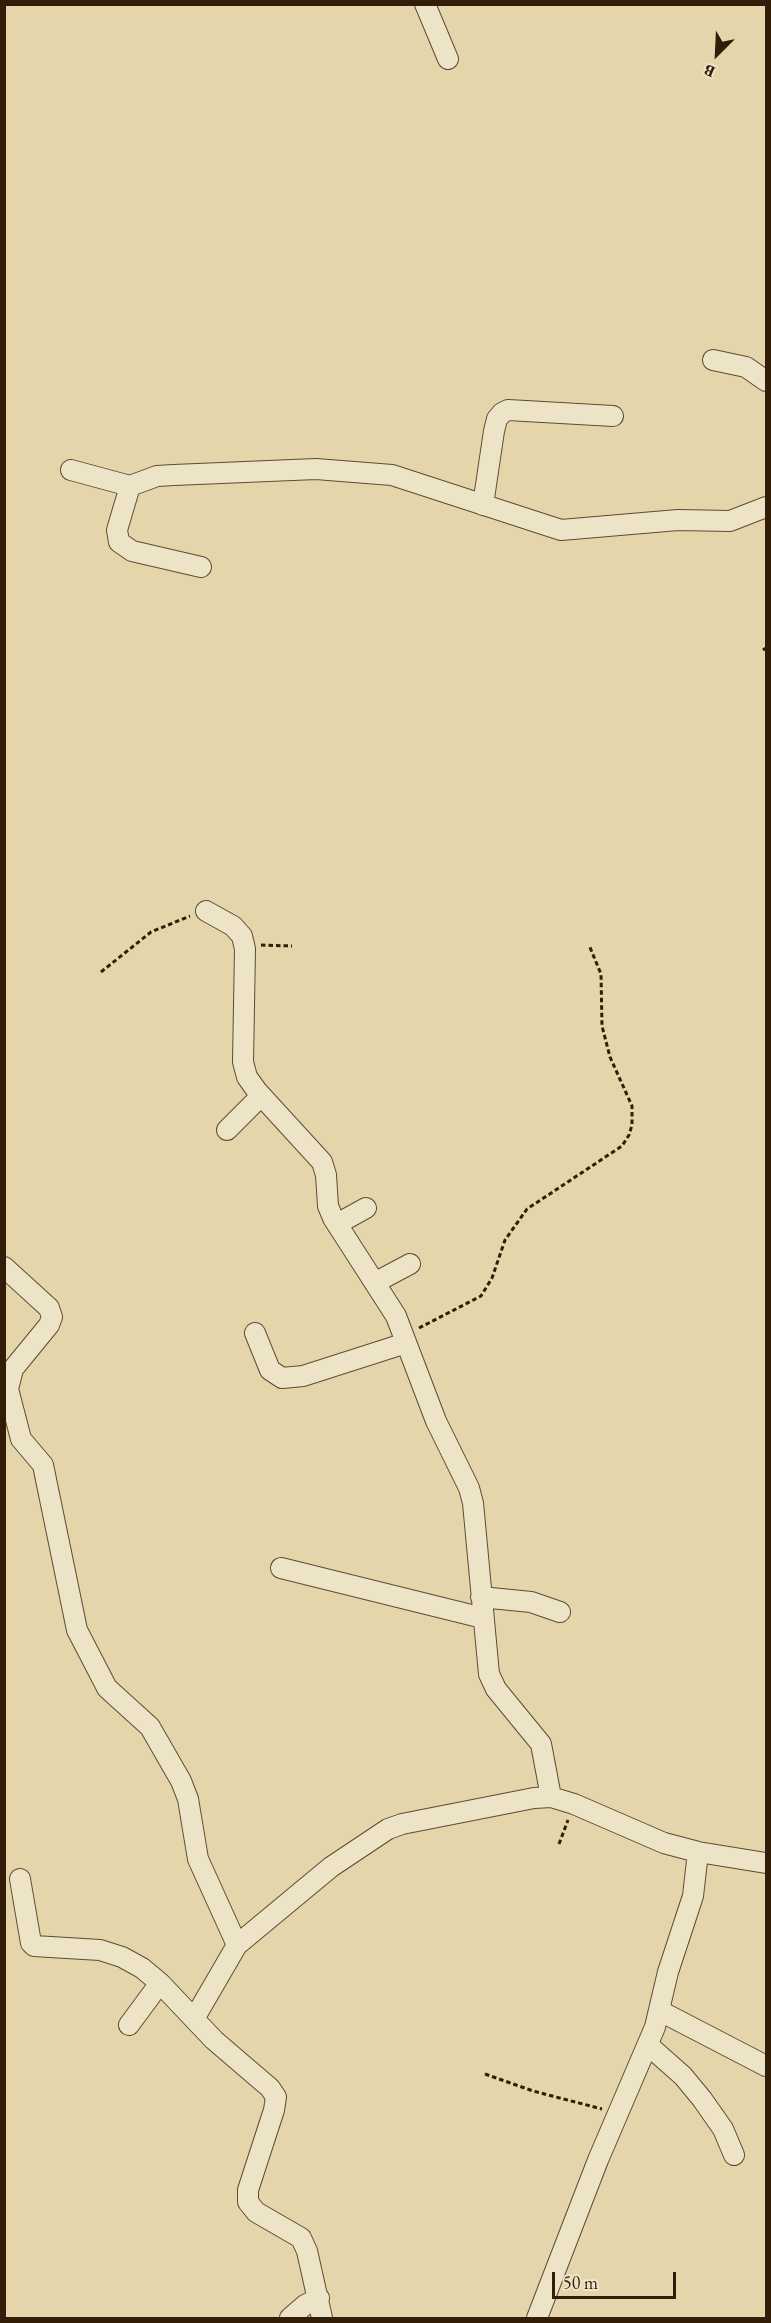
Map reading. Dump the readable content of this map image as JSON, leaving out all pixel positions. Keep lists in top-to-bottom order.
{
  "scale_bar": "50 m",
  "north": "bottom left"
}
